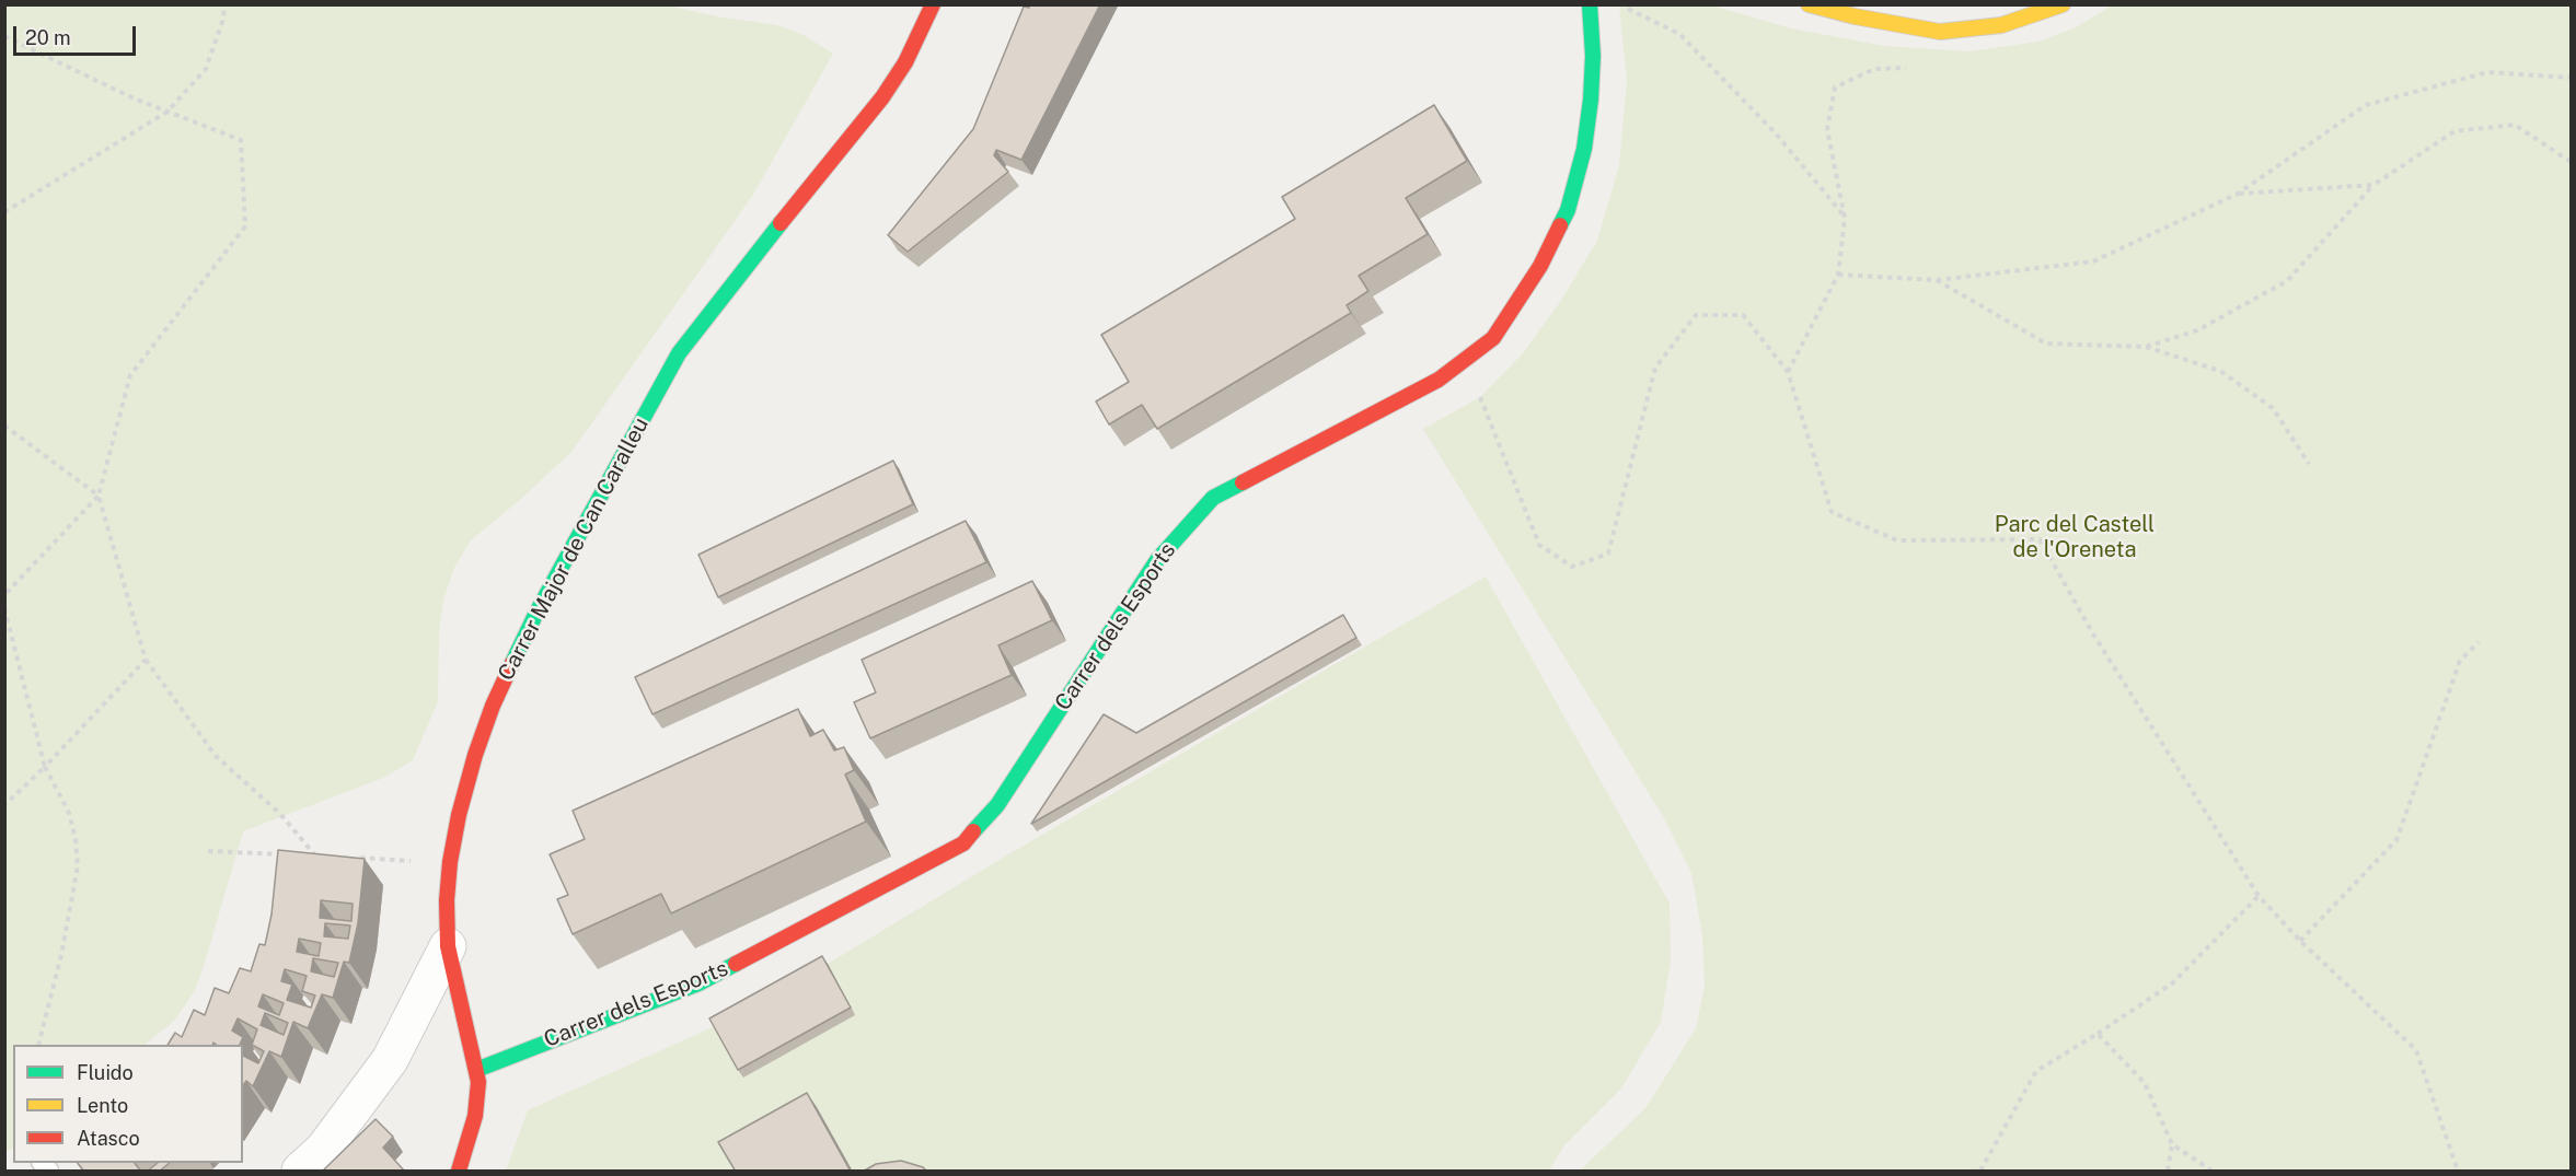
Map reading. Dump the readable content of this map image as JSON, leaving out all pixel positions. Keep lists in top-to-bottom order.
{
  "streets": {
    "street": ["Carrer Major de Can Caralleu", "Carrer dels Esports"]
  },
  "crossings": [
    ["Carrer Major de Can Caralleu", "Carrer dels Esports"]
  ],
  "parks": ["Parc del Castell de l'Oreneta"],
  "legend": ["Fluido", "Lento", "Atasco"],
  "scale_bar": "20 m"
}
